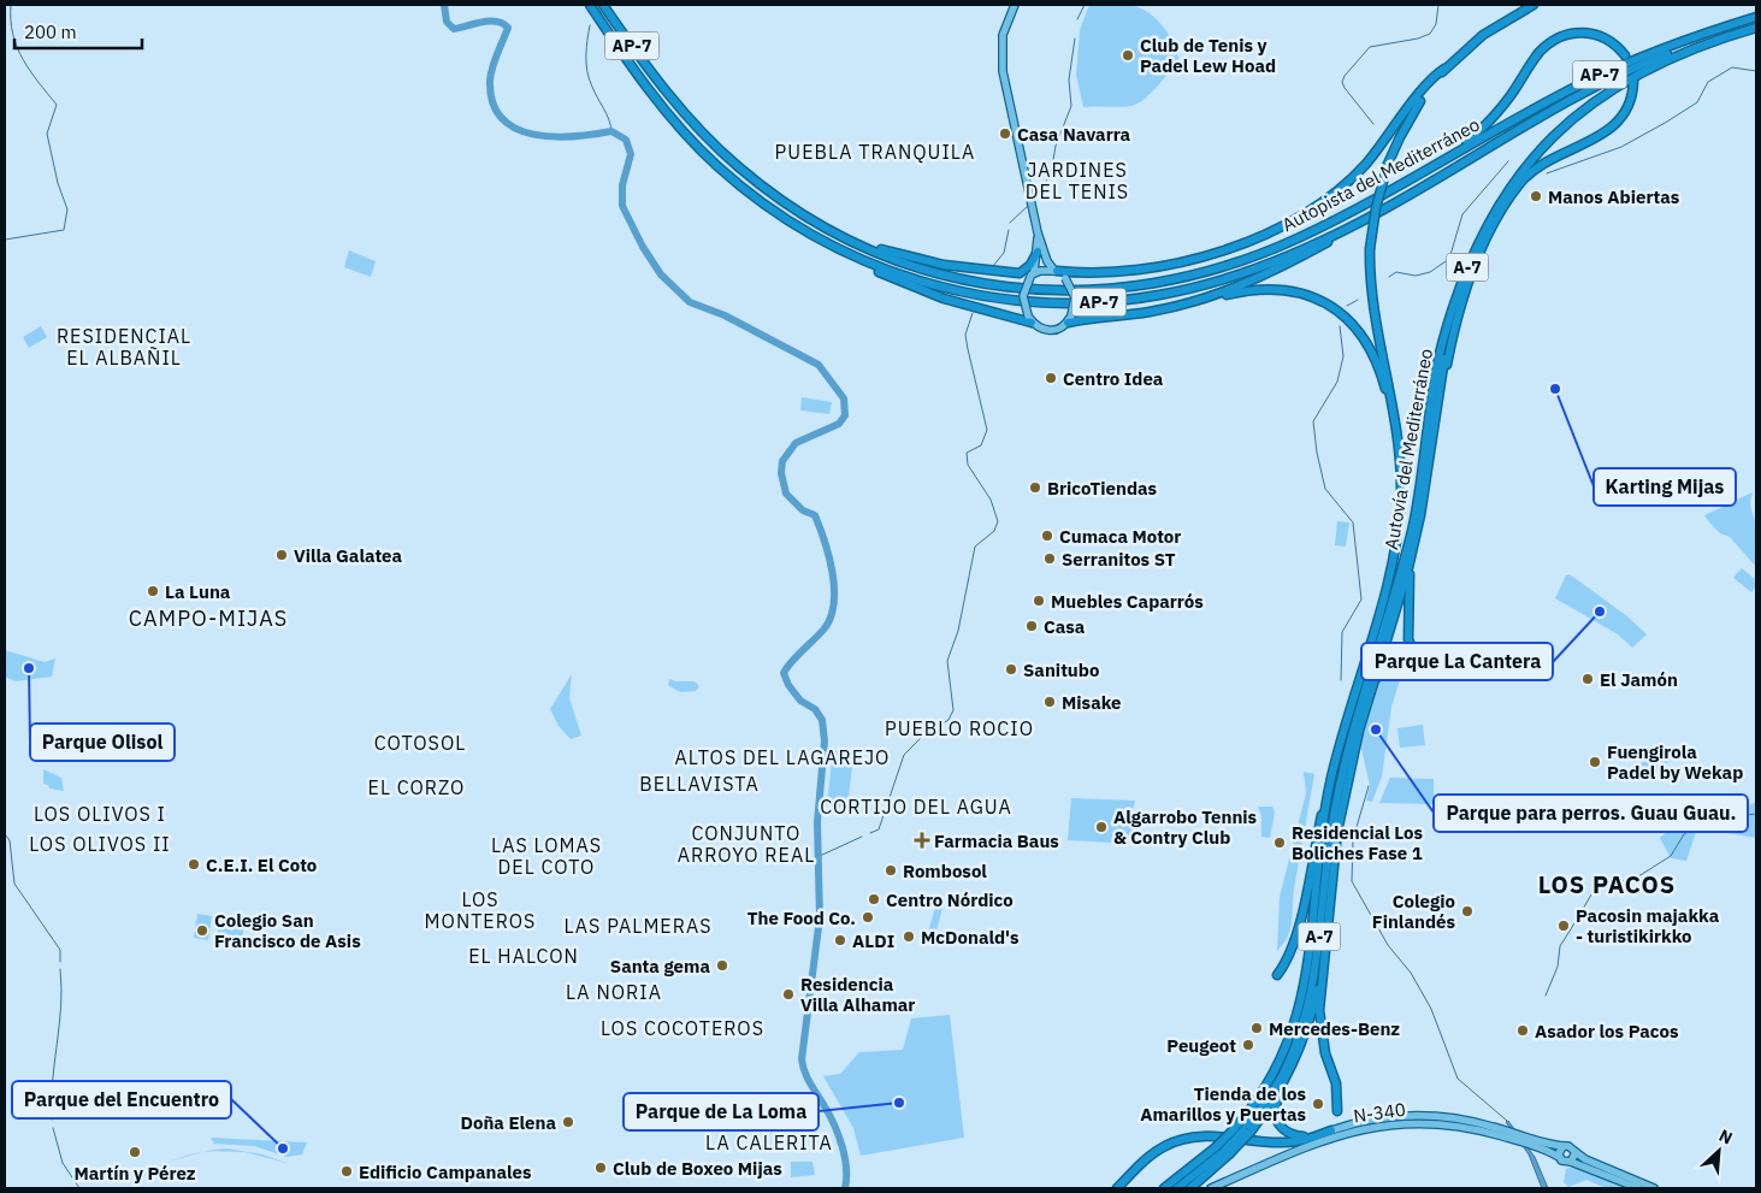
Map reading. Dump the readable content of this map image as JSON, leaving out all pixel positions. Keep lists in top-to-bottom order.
{
  "streets": {
    "highway": [
      "AP-7",
      "Autopista del Mediterráneo",
      "A-7",
      "Autovía del Mediterráneo"
    ],
    "main road": ["N-340"]
  },
  "crossings": [
    ["Autopista del Mediterráneo", "Autovía del Mediterráneo"]
  ],
  "districts": [
    "PUEBLA TRANQUILA",
    "JARDINES DEL TENIS",
    "RESIDENCIAL EL ALBAÑIL",
    "CAMPO-MIJAS",
    "PUEBLO ROCIO",
    "COTOSOL",
    "ALTOS DEL LAGAREJO",
    "BELLAVISTA",
    "EL CORZO",
    "CORTIJO DEL AGUA",
    "LOS OLIVOS I",
    "CONJUNTO ARROYO REAL",
    "LOS OLIVOS II",
    "LAS LOMAS DEL COTO",
    "LOS PACOS",
    "LOS MONTEROS",
    "LAS PALMERAS",
    "EL HALCON",
    "LA NORIA",
    "LOS COCOTEROS",
    "LA CALERITA"
  ],
  "places": {
    "other": [
      "Club de Tenis y Padel Lew Hoad",
      "Casa Navarra",
      "Manos Abiertas",
      "Centro Idea",
      "Karting Mijas",
      "BricoTiendas",
      "Cumaca Motor",
      "Villa Galatea",
      "Serranitos ST",
      "La Luna",
      "Muebles Caparrós",
      "Parque La Cantera",
      "Casa",
      "Parque Olisol",
      "Sanitubo",
      "El Jamón",
      "Misake",
      "Parque para perros. Guau Guau.",
      "Fuengirola Padel by Wekap",
      "Algarrobo Tennis & Contry Club",
      "Residencial Los Boliches Fase 1",
      "C.E.I. El Coto",
      "Rombosol",
      "Centro Nórdico",
      "Colegio Finlandés",
      "The Food Co.",
      "Pacosin majakka - turistikirkko",
      "Colegio San Francisco de Asis",
      "McDonald's",
      "ALDI",
      "Santa gema",
      "Residencia Villa Alhamar",
      "Mercedes-Benz",
      "Asador los Pacos",
      "Peugeot",
      "Parque de La Loma",
      "Tienda de los Amarillos y Puertas",
      "Doña Elena",
      "Parque del Encuentro",
      "Martín y Pérez",
      "Club de Boxeo Mijas",
      "Edificio Campanales"
    ],
    "health": ["Farmacia Baus"]
  },
  "scale_bar": "200 m",
  "north": "top right"
}
